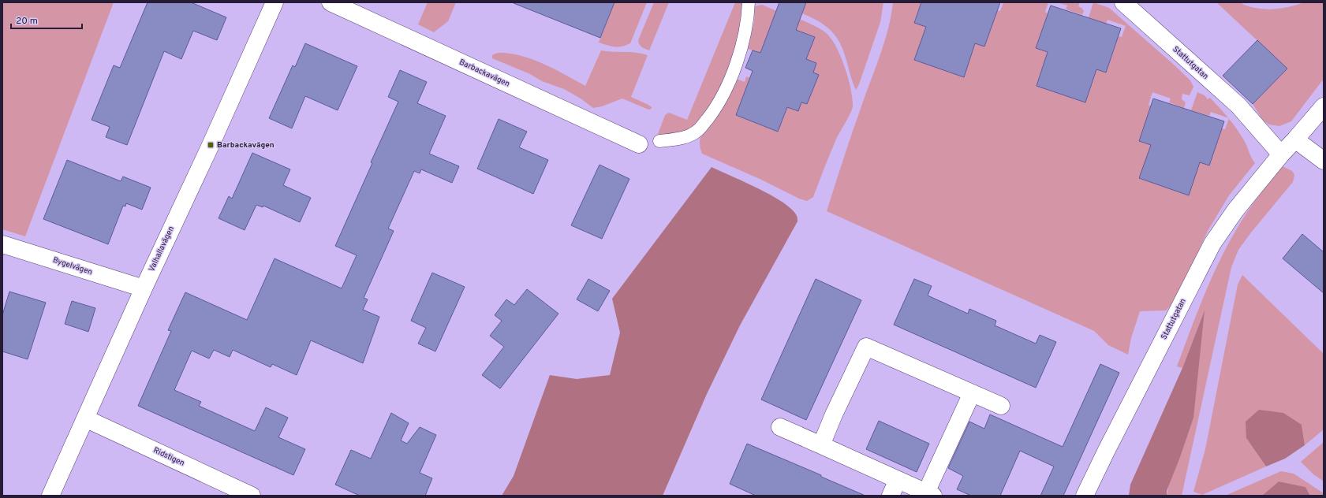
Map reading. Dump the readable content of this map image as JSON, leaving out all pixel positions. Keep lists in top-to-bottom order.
{
  "streets": {
    "street": [
      "Stattutgatan",
      "Barbackavägen",
      "Valhallavägen",
      "Bygelvägen",
      "Ridstigen"
    ]
  },
  "crossings": [
    ["Valhallavägen", "Bygelvägen"],
    ["Valhallavägen", "Ridstigen"]
  ],
  "places": {
    "transit": ["Barbackavägen"]
  },
  "scale_bar": "20 m"
}
